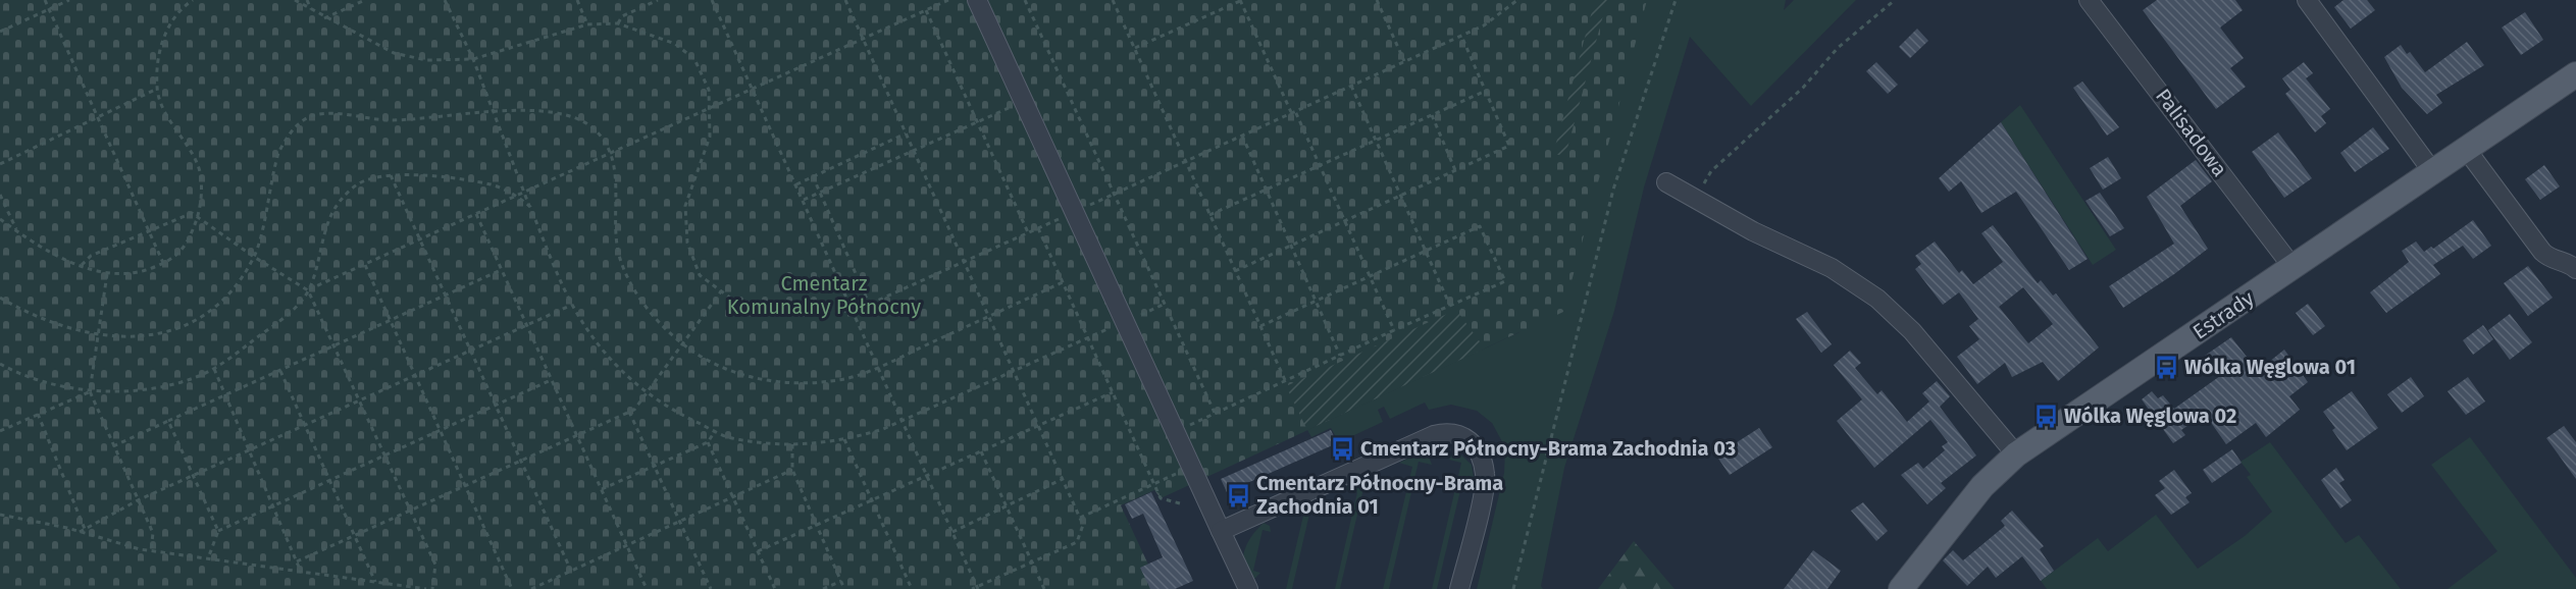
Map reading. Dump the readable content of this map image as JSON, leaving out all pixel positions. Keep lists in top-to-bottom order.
{
  "streets": {
    "main road": ["Estrady"],
    "street": ["Palisadowa"]
  },
  "crossings": [
    ["Palisadowa", "Estrady"]
  ],
  "parks": ["Cmentarz Komunalny Północny"],
  "places": {
    "bus stop": [
      "Wólka Węglowa 01",
      "Wólka Węglowa 02",
      "Cmentarz Północny-Brama Zachodnia 03",
      "Cmentarz Północny-Brama Zachodnia 01"
    ]
  }
}
